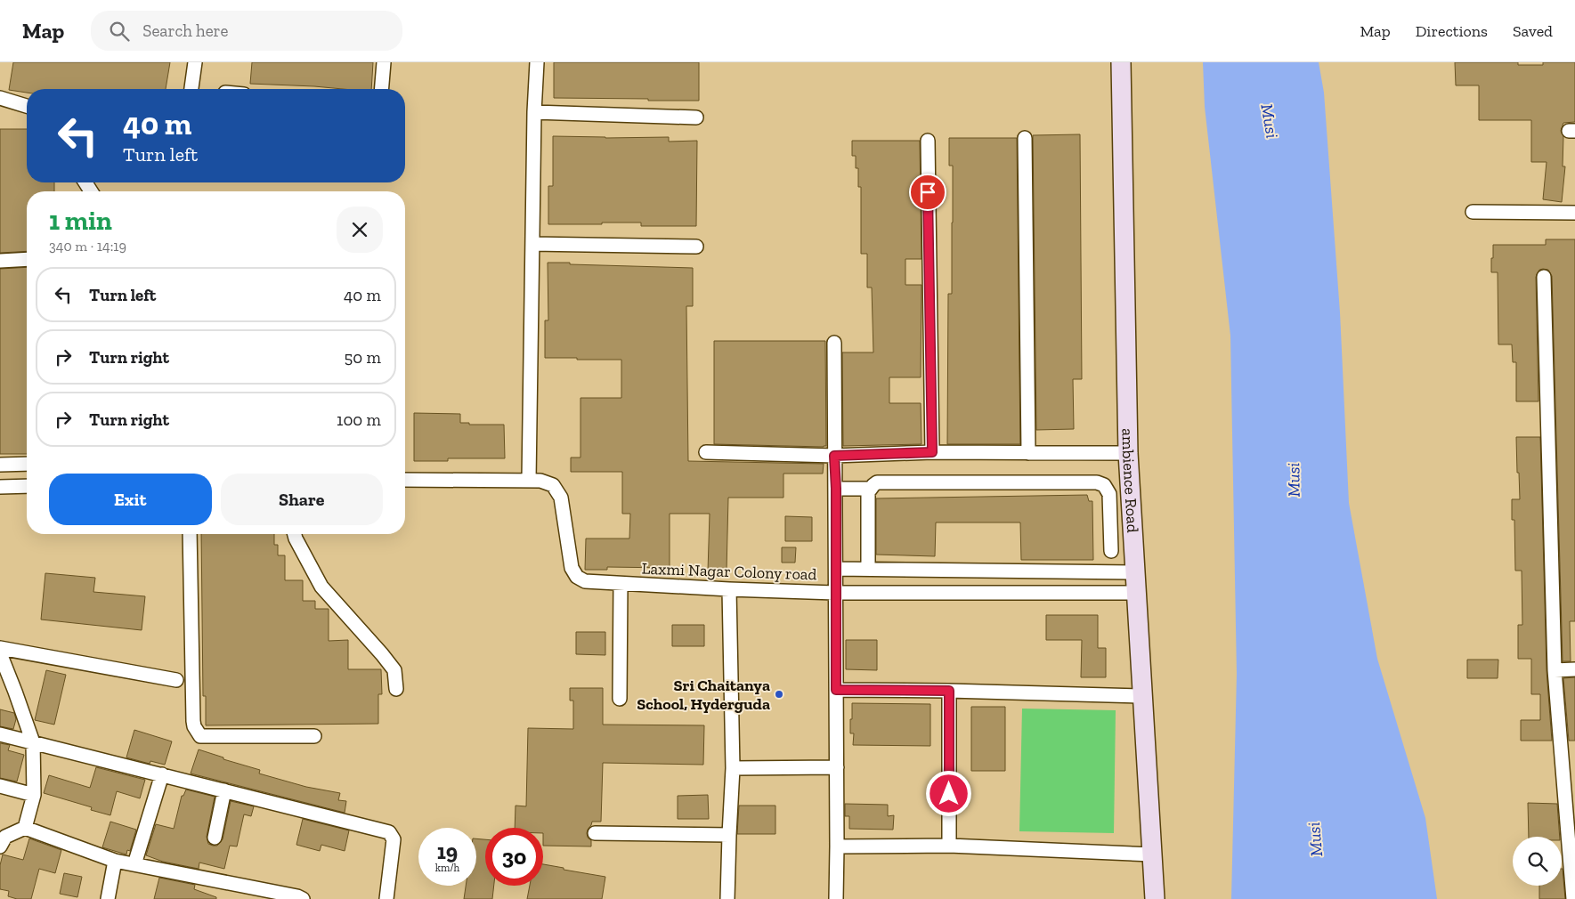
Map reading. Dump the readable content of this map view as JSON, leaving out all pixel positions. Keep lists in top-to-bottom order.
{
  "streets": {
    "street": ["ambience Road", "Laxmi Nagar Colony road"]
  },
  "crossings": [
    ["ambience Road", "Laxmi Nagar Colony road"]
  ],
  "water": ["Musi"],
  "places": ["Sri Chaitanya School, Hyderguda"],
  "page": {
    "header": "Map",
    "search": "Search here",
    "nav": ["Map", "Directions", "Saved"],
    "turn": ["40 m", "Turn left"],
    "heading": ["1 min", "340 m · 14:19"],
    "list": [
      {
        "name": "Turn left",
        "value": "40 m"
      },
      {
        "name": "Turn right",
        "value": "50 m"
      },
      {
        "name": "Turn right",
        "value": "100 m"
      }
    ],
    "buttons": ["Exit", "Share"],
    "speed": "19 km/h",
    "limit": "30"
  }
}
